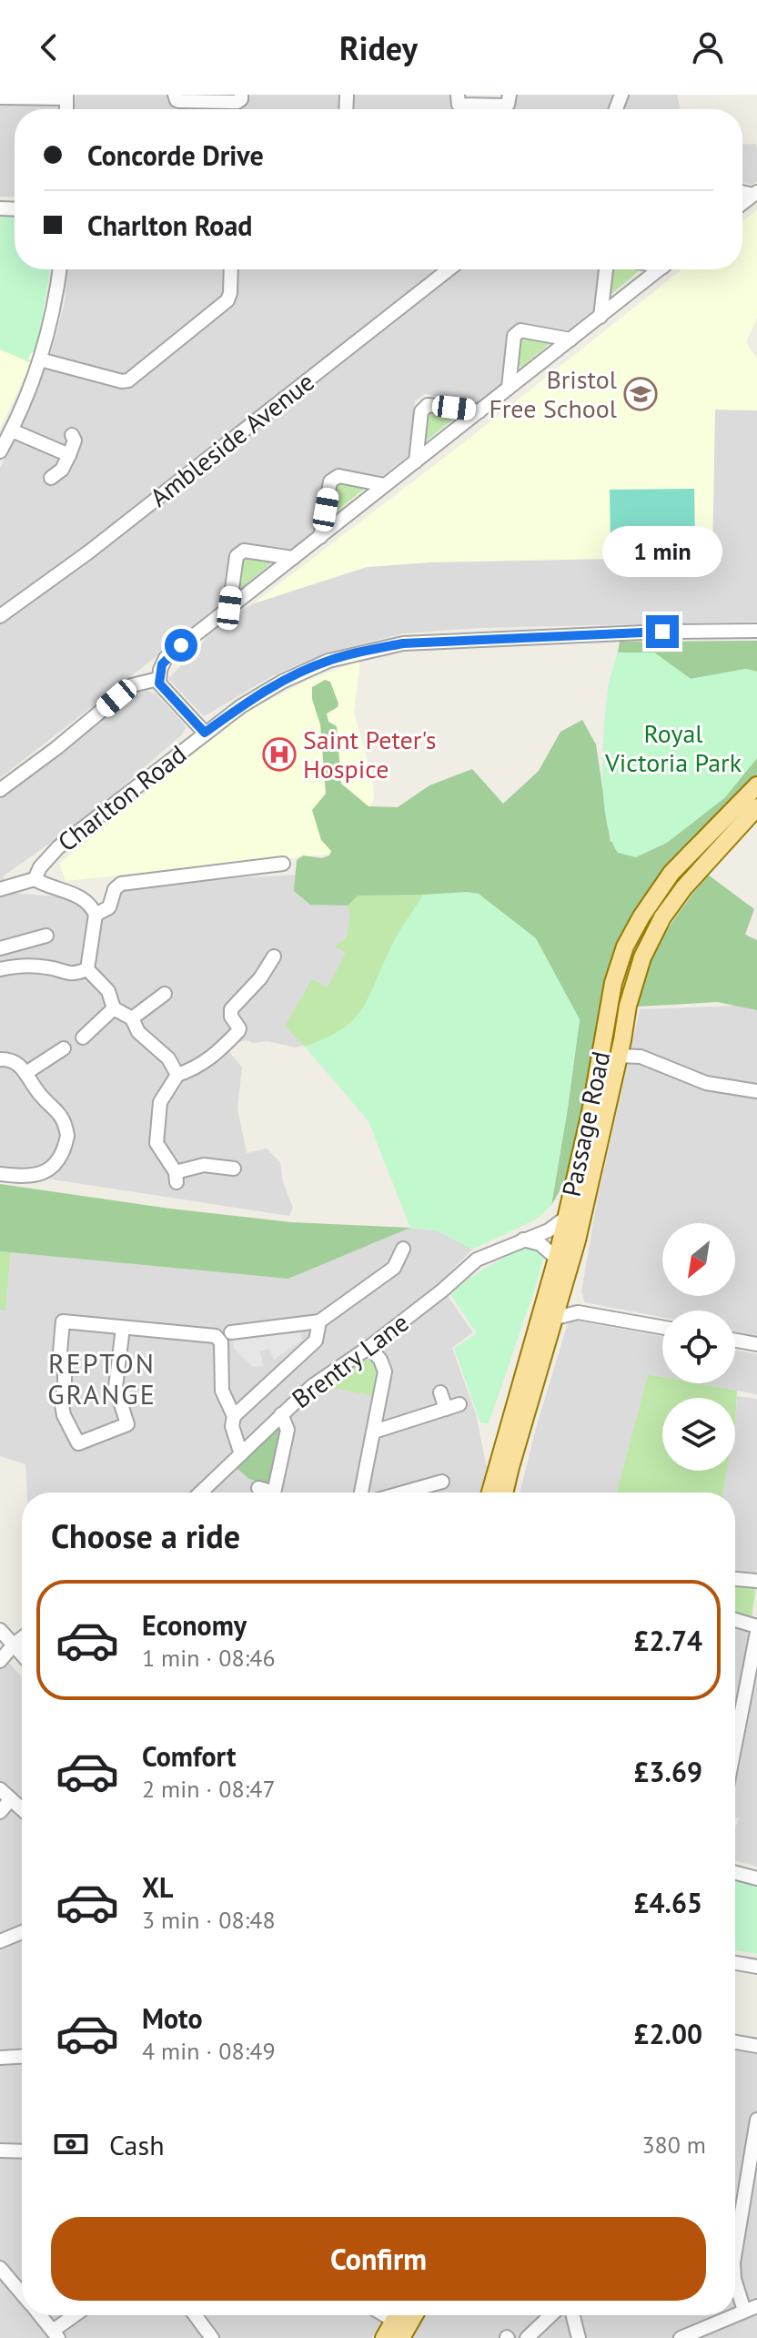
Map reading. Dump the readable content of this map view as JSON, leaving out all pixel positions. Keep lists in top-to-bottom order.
{
  "streets": {
    "main road": ["Passage Road"],
    "street": ["Ambleside Avenue", "Charlton Road", "Brentry Lane"]
  },
  "crossings": [
    ["Passage Road", "Brentry Lane"]
  ],
  "districts": ["REPTON GRANGE"],
  "parks": ["Royal Victoria Park"],
  "places": {
    "school or university": ["Bristol Free School"],
    "hospital": ["Saint Peter's Hospice"]
  },
  "north": "bottom left",
  "page": {
    "header": "Ridey",
    "banner": ["Concorde Drive", "Charlton Road"],
    "bubble": "1 min",
    "heading": "Choose a ride",
    "list": [
      {
        "name": "Economy",
        "note": "1 min · 08:46",
        "value": "£2.74"
      },
      {
        "name": "Comfort",
        "note": "2 min · 08:47",
        "value": "£3.69"
      },
      {
        "name": "XL",
        "note": "3 min · 08:48",
        "value": "£4.65"
      },
      {
        "name": "Moto",
        "note": "4 min · 08:49",
        "value": "£2.00"
      }
    ],
    "pay": ["Cash", "380 m"],
    "buttons": "Confirm"
  }
}
